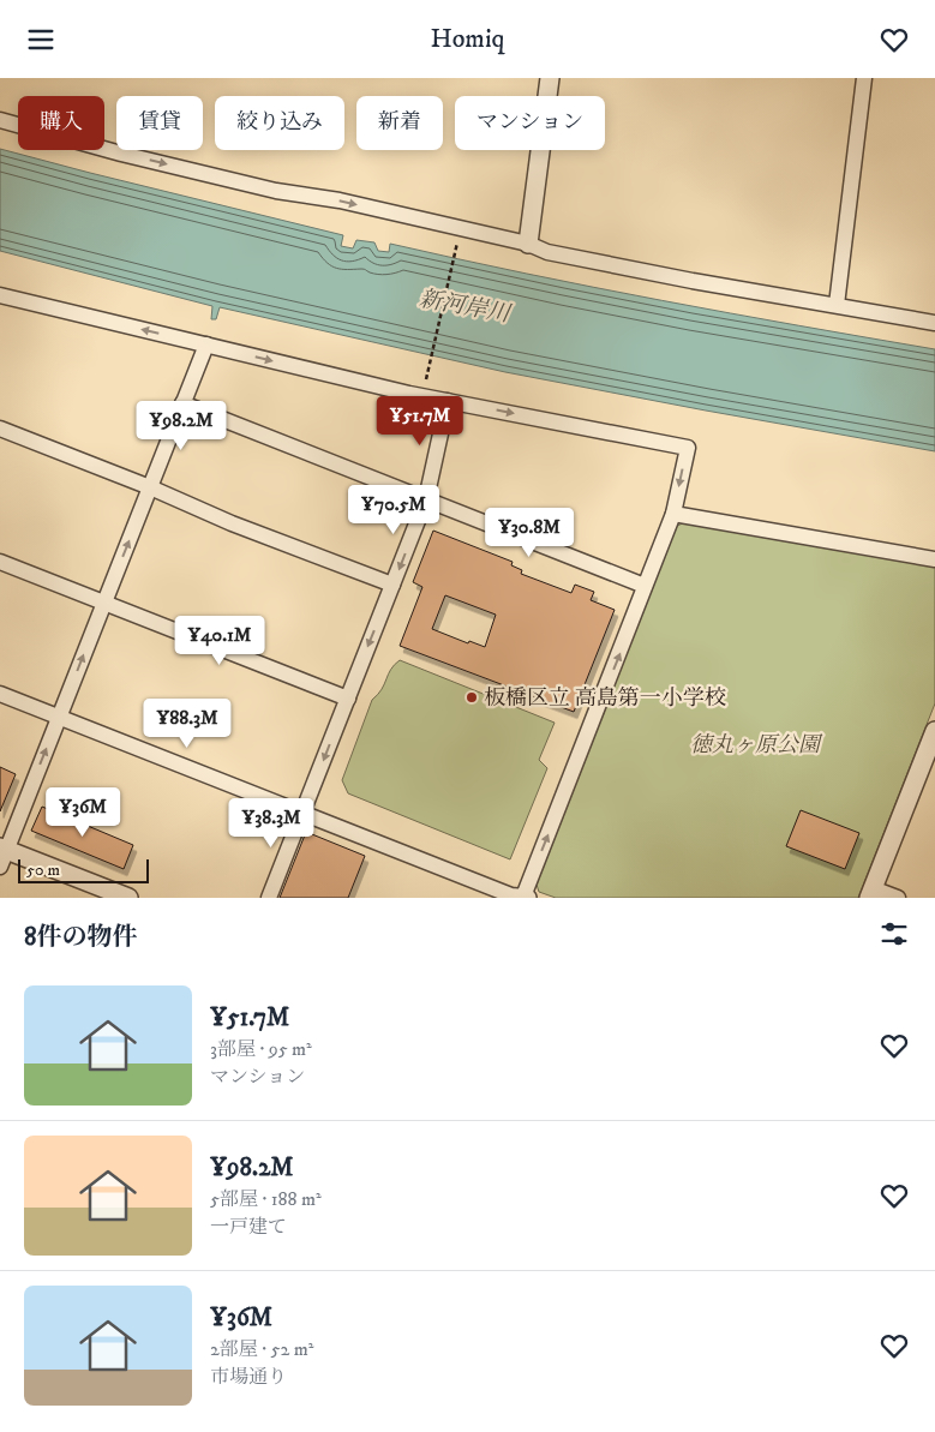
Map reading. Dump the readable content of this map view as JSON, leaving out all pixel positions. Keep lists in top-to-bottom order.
{
  "water": ["新河岸川"],
  "parks": ["徳丸ヶ原公園"],
  "places": ["板橋区立 高島第一小学校"],
  "scale_bar": "50 m",
  "page": {
    "header": "Homiq",
    "chip": [
      "購入",
      "賃貸",
      "絞り込み",
      "新着",
      "マンション"
    ],
    "price": [
      "¥51.7M",
      "¥98.2M",
      "¥70.5M",
      "¥30.8M",
      "¥40.1M",
      "¥88.3M",
      "¥36M",
      "¥38.3M"
    ],
    "scale": "50 m",
    "heading": "8件の物件",
    "list": [
      {
        "name": "¥51.7M",
        "note": "3部屋 · 95 m² · マンション"
      },
      {
        "name": "¥98.2M",
        "note": "5部屋 · 188 m² · 一戸建て"
      },
      {
        "name": "¥36M",
        "note": "2部屋 · 52 m² · 市場通り"
      }
    ]
  }
}
